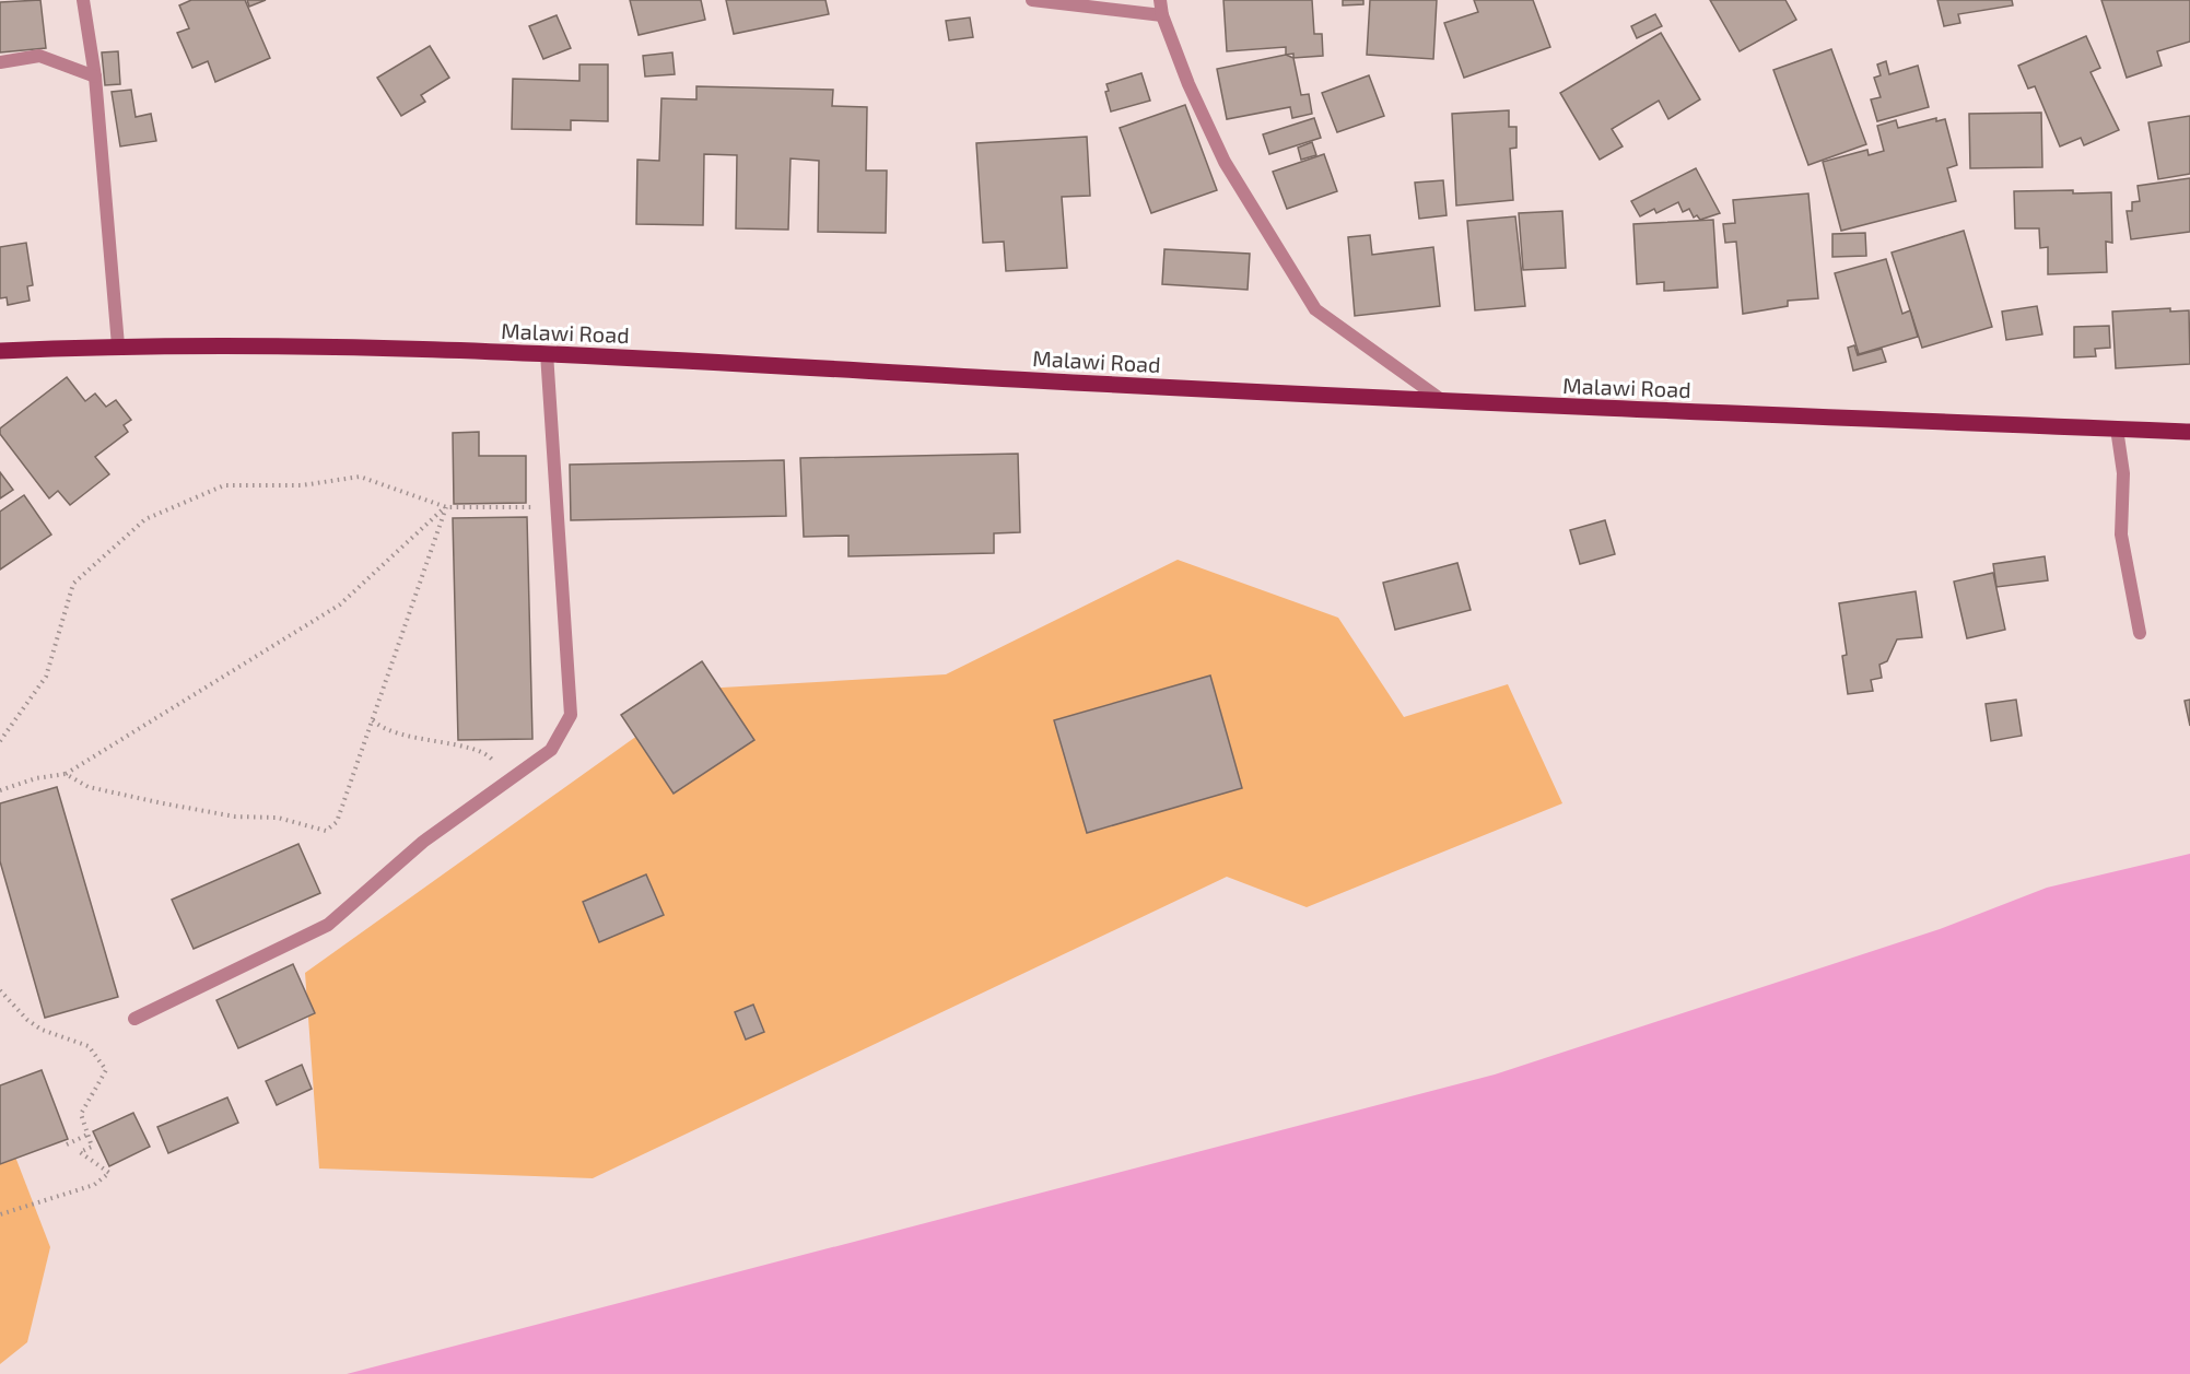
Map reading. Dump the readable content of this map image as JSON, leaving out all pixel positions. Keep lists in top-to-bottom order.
{
  "streets": {
    "main road": ["Malawi Road"]
  }
}
